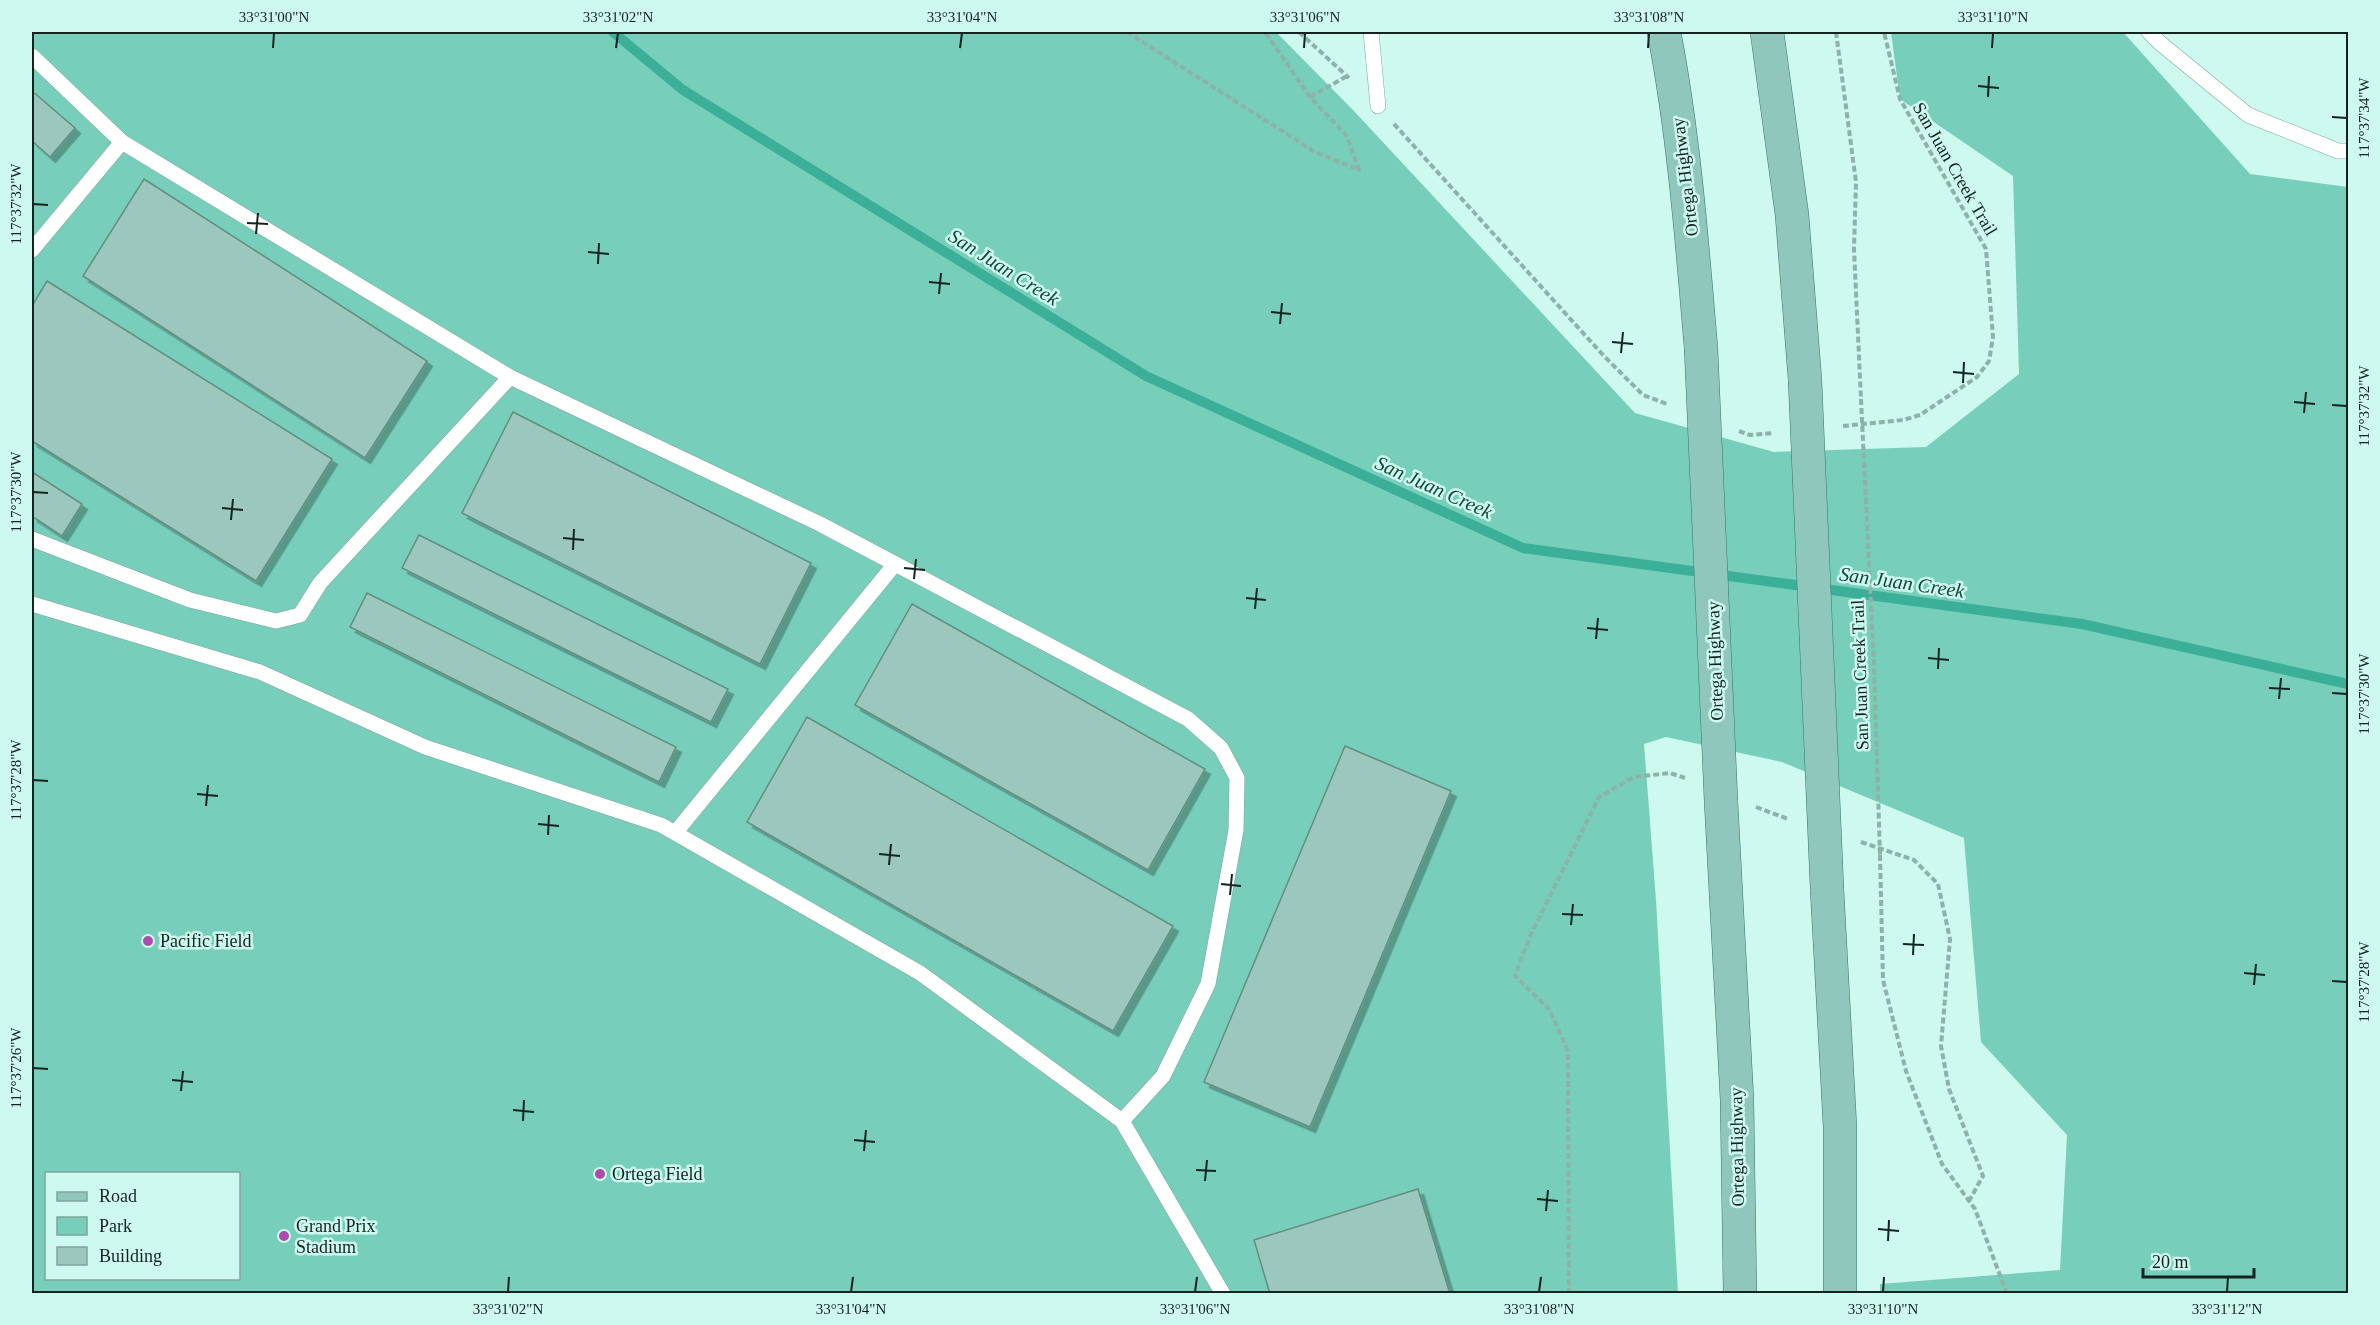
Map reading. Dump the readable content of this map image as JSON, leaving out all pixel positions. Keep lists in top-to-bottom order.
{
  "streets": {
    "main road": ["Ortega Highway"],
    "path": ["San Juan Creek Trail"]
  },
  "water": ["San Juan Creek"],
  "places": ["Pacific Field", "Ortega Field", "Grand Prix Stadium"],
  "legend": ["Road", "Park", "Building"],
  "scale_bar": "20 m",
  "coordinates": [
    "33°31'00\"N",
    "33°31'02\"N",
    "33°31'04\"N",
    "33°31'06\"N",
    "33°31'08\"N",
    "33°31'10\"N",
    "117°37'34\"W",
    "117°37'32\"W",
    "117°37'30\"W",
    "117°37'28\"W",
    "117°37'26\"W",
    "33°31'12\"N"
  ]
}
